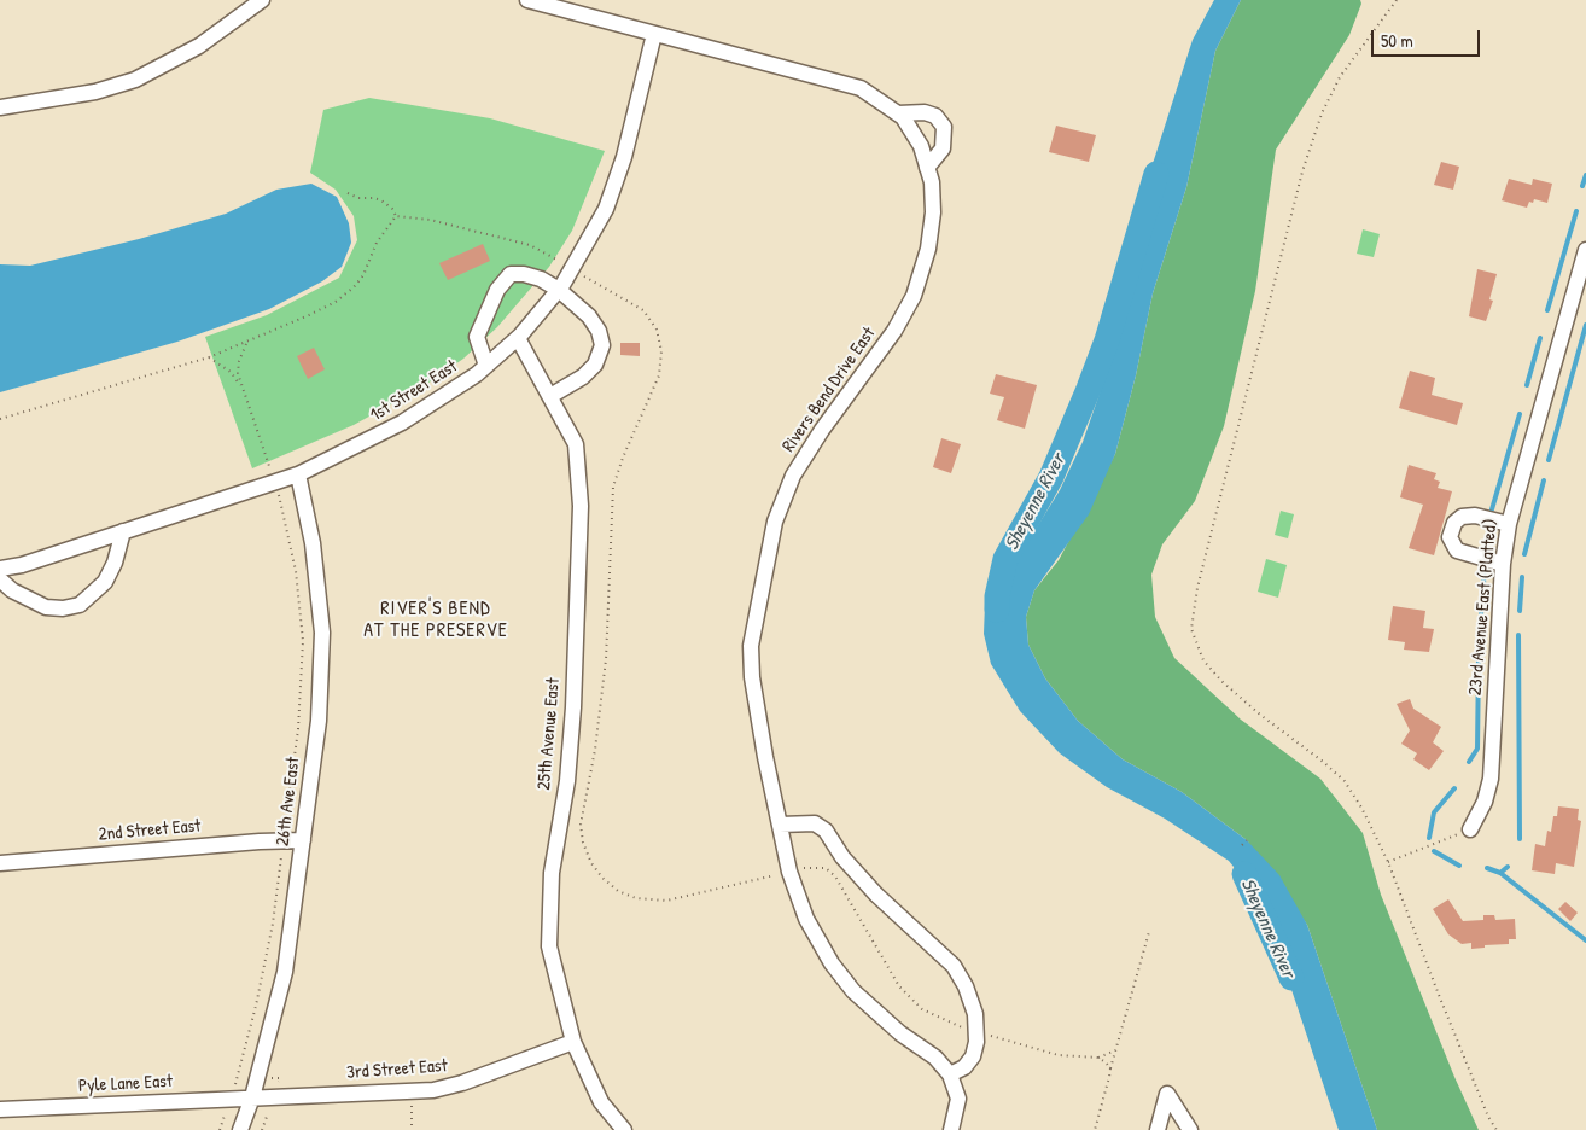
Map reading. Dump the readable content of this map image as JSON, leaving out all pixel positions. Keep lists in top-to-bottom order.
{
  "streets": {
    "street": [
      "Rivers Bend Drive East",
      "1st Street East",
      "23rd Avenue East (Platted)",
      "25th Avenue East",
      "26th Ave East",
      "2nd Street East",
      "3rd Street East",
      "Pyle Lane East"
    ]
  },
  "crossings": [
    ["Rivers Bend Drive East", "1st Street East"],
    ["1st Street East", "25th Avenue East"],
    ["1st Street East", "26th Ave East"],
    ["25th Avenue East", "3rd Street East"],
    ["26th Ave East", "2nd Street East"],
    ["26th Ave East", "3rd Street East"],
    ["26th Ave East", "Pyle Lane East"],
    ["3rd Street East", "Pyle Lane East"]
  ],
  "districts": ["RIVER'S BEND AT THE PRESERVE"],
  "water": ["Sheyenne River"],
  "scale_bar": "50 m"
}
